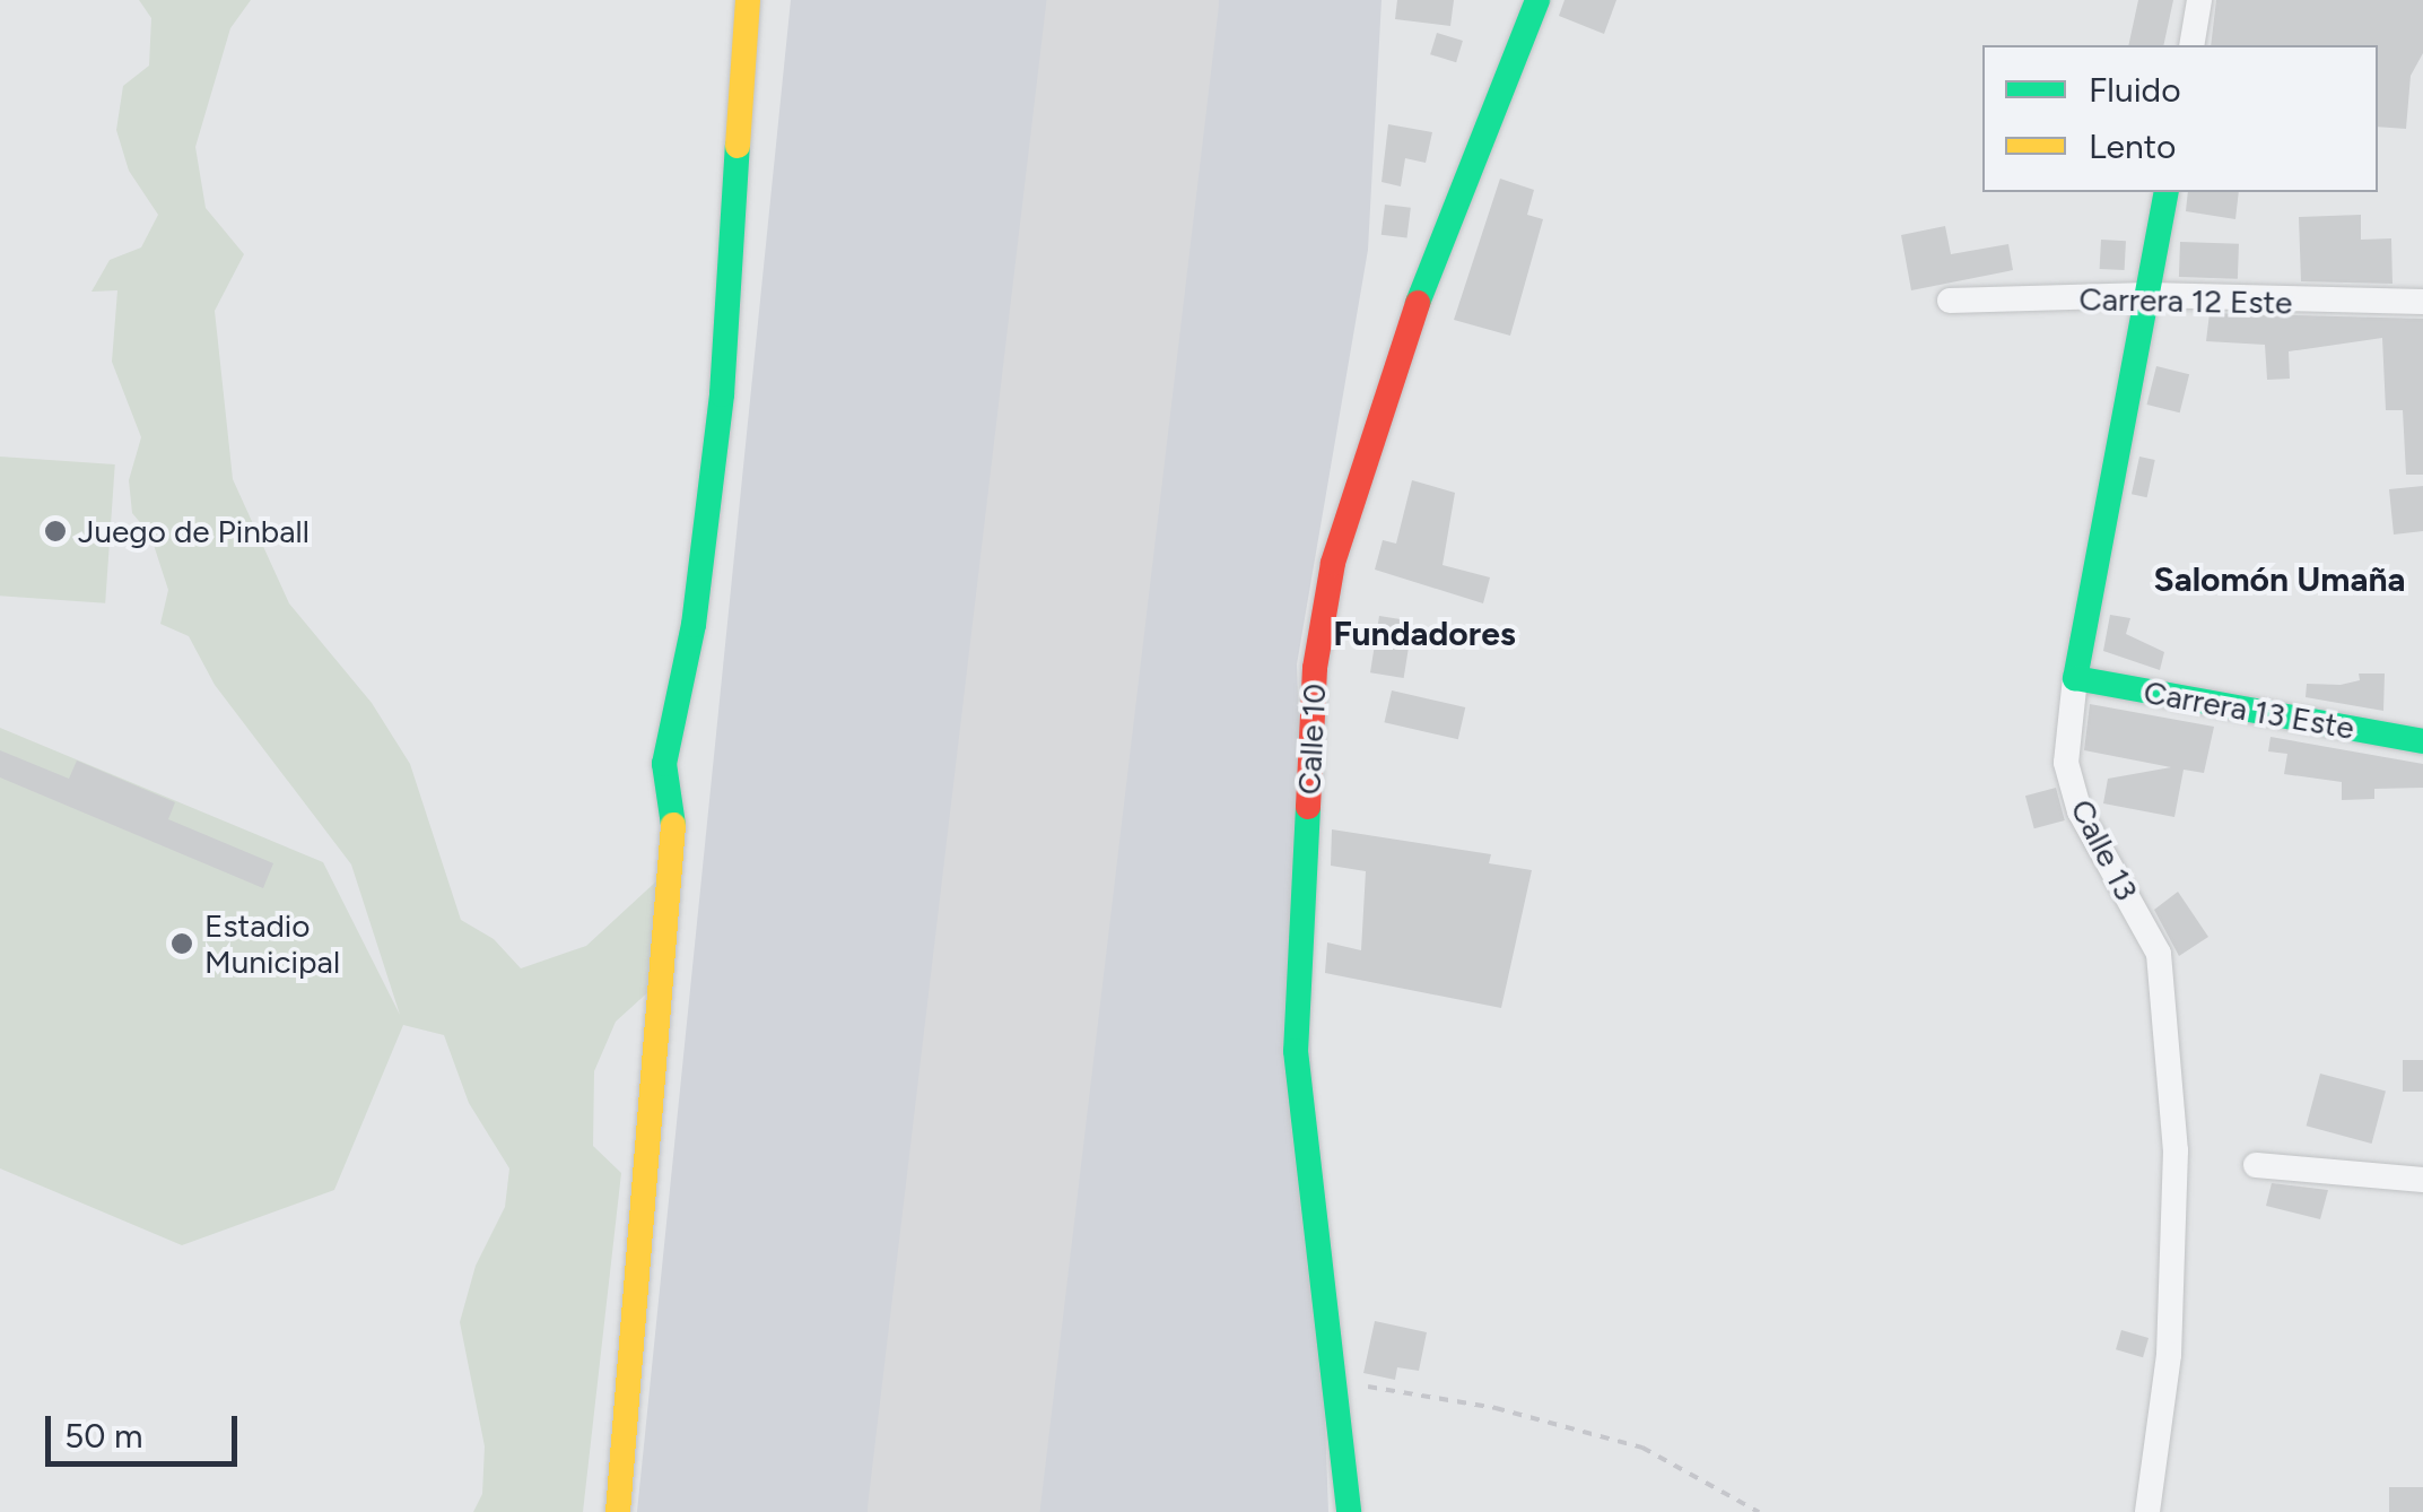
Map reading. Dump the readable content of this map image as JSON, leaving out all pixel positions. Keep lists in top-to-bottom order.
{
  "streets": {
    "street": [
      "Carrera 12 Este",
      "Carrera 13 Este",
      "Calle 10",
      "Calle 13"
    ]
  },
  "crossings": [
    ["Carrera 12 Este", "Calle 13"],
    ["Carrera 13 Este", "Calle 13"]
  ],
  "districts": ["Salomón Umaña", "Fundadores"],
  "places": ["Juego de Pinball", "Estadio Municipal"],
  "legend": ["Fluido", "Lento"],
  "scale_bar": "50 m"
}
